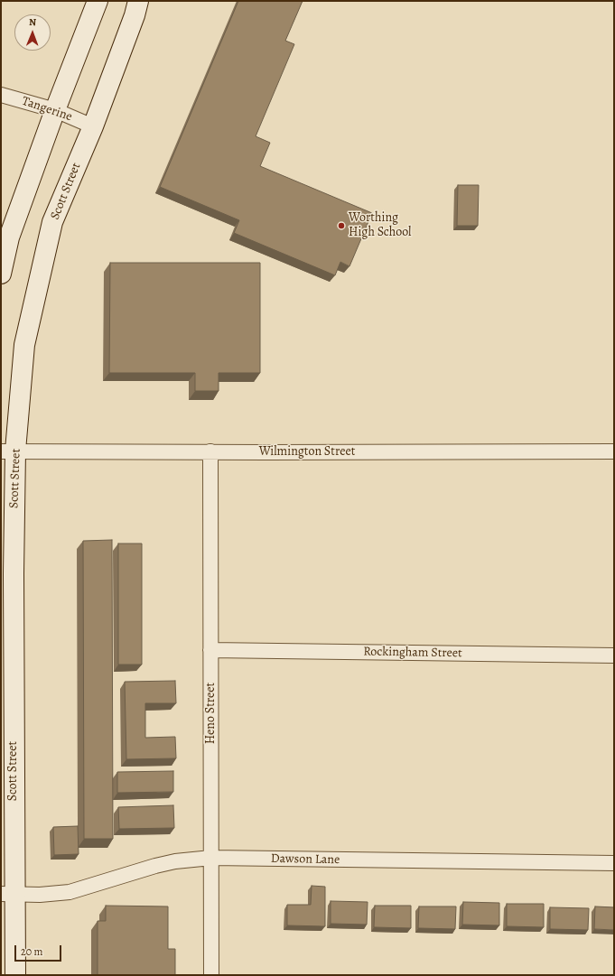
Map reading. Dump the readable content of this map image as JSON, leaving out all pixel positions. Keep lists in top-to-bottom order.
{
  "streets": {
    "main road": ["Scott Street"],
    "street": [
      "Tangerine",
      "Wilmington Street",
      "Rockingham Street",
      "Heno Street",
      "Dawson Lane"
    ]
  },
  "crossings": [
    ["Tangerine", "Scott Street"],
    ["Scott Street", "Wilmington Street"],
    ["Scott Street", "Dawson Lane"],
    ["Wilmington Street", "Heno Street"],
    ["Rockingham Street", "Heno Street"],
    ["Heno Street", "Dawson Lane"]
  ],
  "places": ["Worthing High School"],
  "scale_bar": "20 m",
  "north": "top"
}
